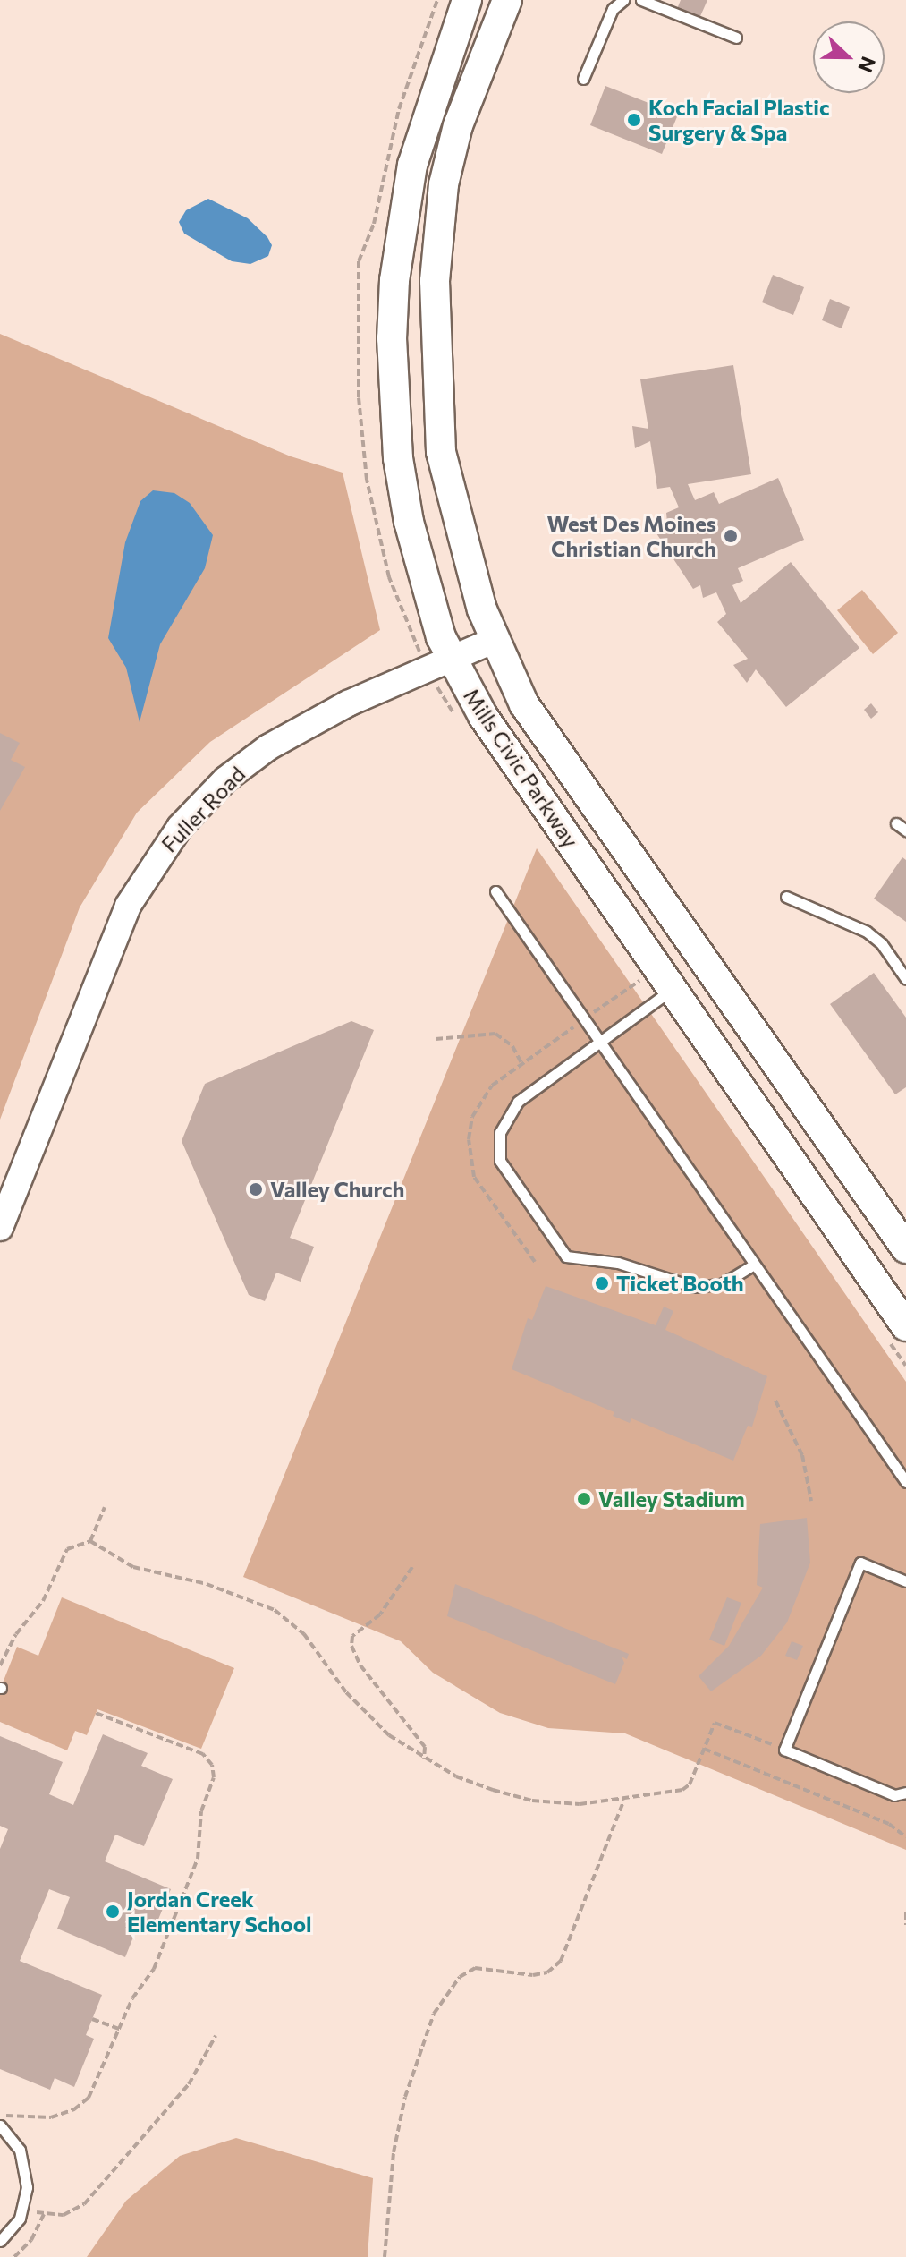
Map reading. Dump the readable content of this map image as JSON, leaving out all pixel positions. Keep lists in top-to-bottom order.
{
  "streets": {
    "main road": ["Mills Civic Parkway"],
    "street": ["Fuller Road"]
  },
  "crossings": [
    ["Mills Civic Parkway", "Fuller Road"]
  ],
  "places": [
    "Koch Facial Plastic Surgery & Spa",
    "West Des Moines Christian Church",
    "Valley Church",
    "Ticket Booth",
    "Valley Stadium",
    "Jordan Creek Elementary School"
  ],
  "north": "right"
}
